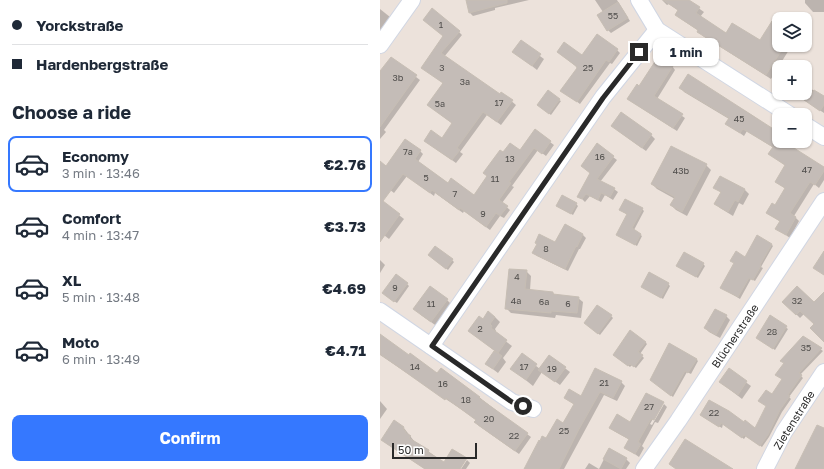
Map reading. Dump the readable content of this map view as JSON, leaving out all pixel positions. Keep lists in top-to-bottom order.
{
  "streets": {
    "street": ["Blücherstraße", "Zietenstraße"]
  },
  "house_numbers": [
    "55",
    "1",
    "3",
    "25",
    "3b",
    "3a",
    "17",
    "5a",
    "45",
    "7a",
    "16",
    "13",
    "47",
    "43b",
    "5",
    "11",
    "7",
    "9",
    "8",
    "4",
    "9",
    "4a",
    "32",
    "6a",
    "11",
    "6",
    "2",
    "28",
    "35",
    "14",
    "17",
    "19",
    "21",
    "16",
    "18",
    "27",
    "22",
    "20",
    "25",
    "22"
  ],
  "scale_bar": "50 m",
  "page": {
    "banner": ["Yorckstraße", "Hardenbergstraße"],
    "map_buttons": ["+", "−"],
    "bubble": "1 min",
    "heading": "Choose a ride",
    "list": [
      {
        "name": "Economy",
        "note": "3 min · 13:46",
        "value": "€2.76"
      },
      {
        "name": "Comfort",
        "note": "4 min · 13:47",
        "value": "€3.73"
      },
      {
        "name": "XL",
        "note": "5 min · 13:48",
        "value": "€4.69"
      },
      {
        "name": "Moto",
        "note": "6 min · 13:49",
        "value": "€4.71"
      }
    ],
    "buttons": "Confirm",
    "scale": "50 m"
  }
}
